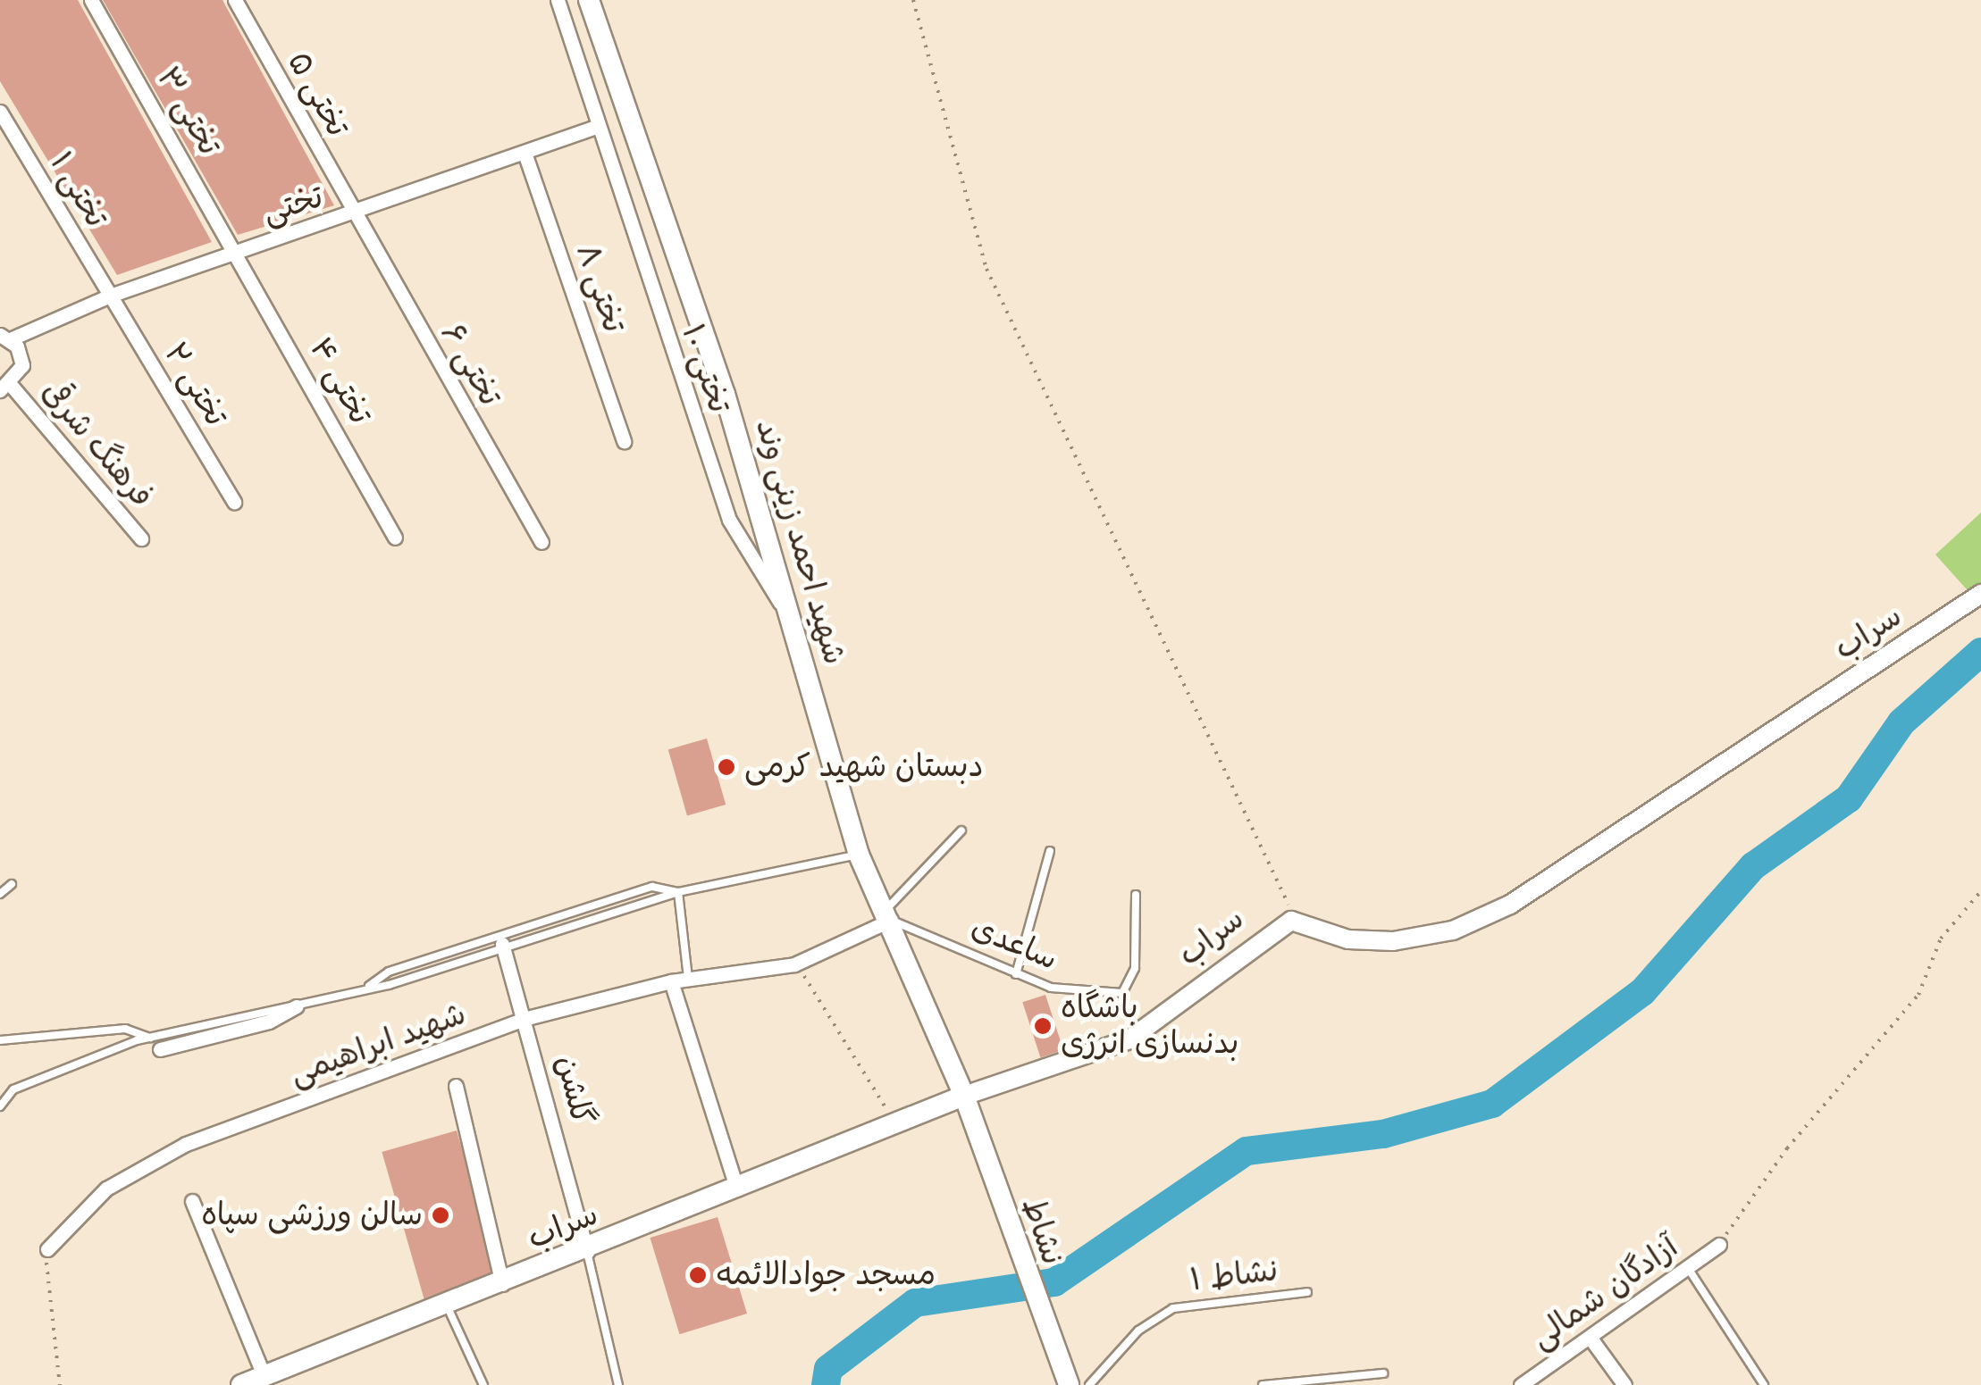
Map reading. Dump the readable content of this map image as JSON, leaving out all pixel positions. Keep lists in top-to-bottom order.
{
  "streets": {
    "main road": ["شهید احمد زینی وند", "سراب", "نشاط"],
    "street": [
      "تختی ۵",
      "تختی ۳",
      "تختی ۱",
      "تختی",
      "تختی ۸",
      "تختی ۶",
      "تختی ۱۰",
      "تختی ۴",
      "تختی ۲",
      "فرهنگ شرقی",
      "شهید ابراهیمی",
      "گلشن",
      "آزادگان شمالی"
    ],
    "lane": ["ساعدی", "نشاط ۱"]
  },
  "crossings": [
    ["تختی ۵", "تختی"],
    ["تختی ۵", "تختی ۶"],
    ["تختی ۳", "تختی"],
    ["تختی ۳", "تختی ۴"],
    ["تختی ۱", "تختی"],
    ["تختی ۱", "تختی ۲"],
    ["تختی", "تختی ۸"],
    ["تختی", "تختی ۶"],
    ["تختی", "تختی ۱۰"],
    ["تختی", "تختی ۴"],
    ["تختی", "تختی ۲"],
    ["تختی ۱۰", "شهید احمد زینی وند"],
    ["شهید احمد زینی وند", "سراب"],
    ["شهید احمد زینی وند", "ساعدی"],
    ["شهید احمد زینی وند", "شهید ابراهیمی"],
    ["شهید احمد زینی وند", "نشاط"],
    ["سراب", "گلشن"],
    ["سراب", "نشاط"],
    ["ساعدی", "شهید ابراهیمی"],
    ["شهید ابراهیمی", "گلشن"]
  ],
  "places": [
    "دبستان شهید کرمی",
    "باشگاه بدنسازی انرژی",
    "سالن ورزشی سپاه",
    "مسجد جوادالائمه"
  ]
}
